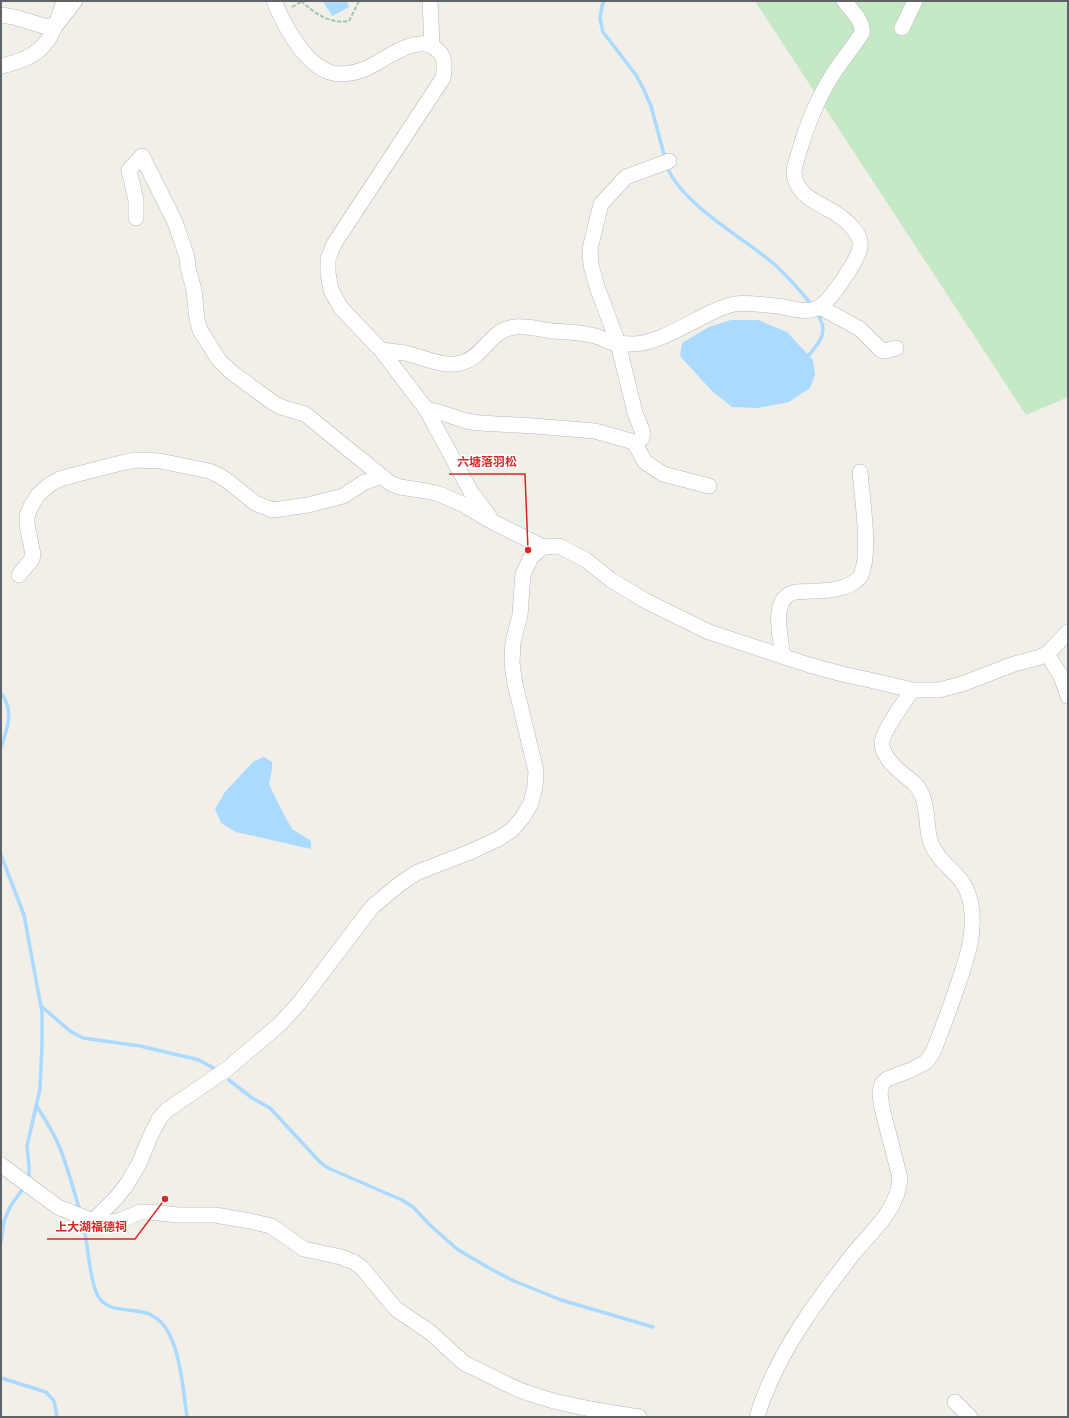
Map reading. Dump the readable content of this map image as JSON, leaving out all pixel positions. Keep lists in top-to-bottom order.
{
  "places": ["六塘落羽松", "上大湖福德祠"]
}
